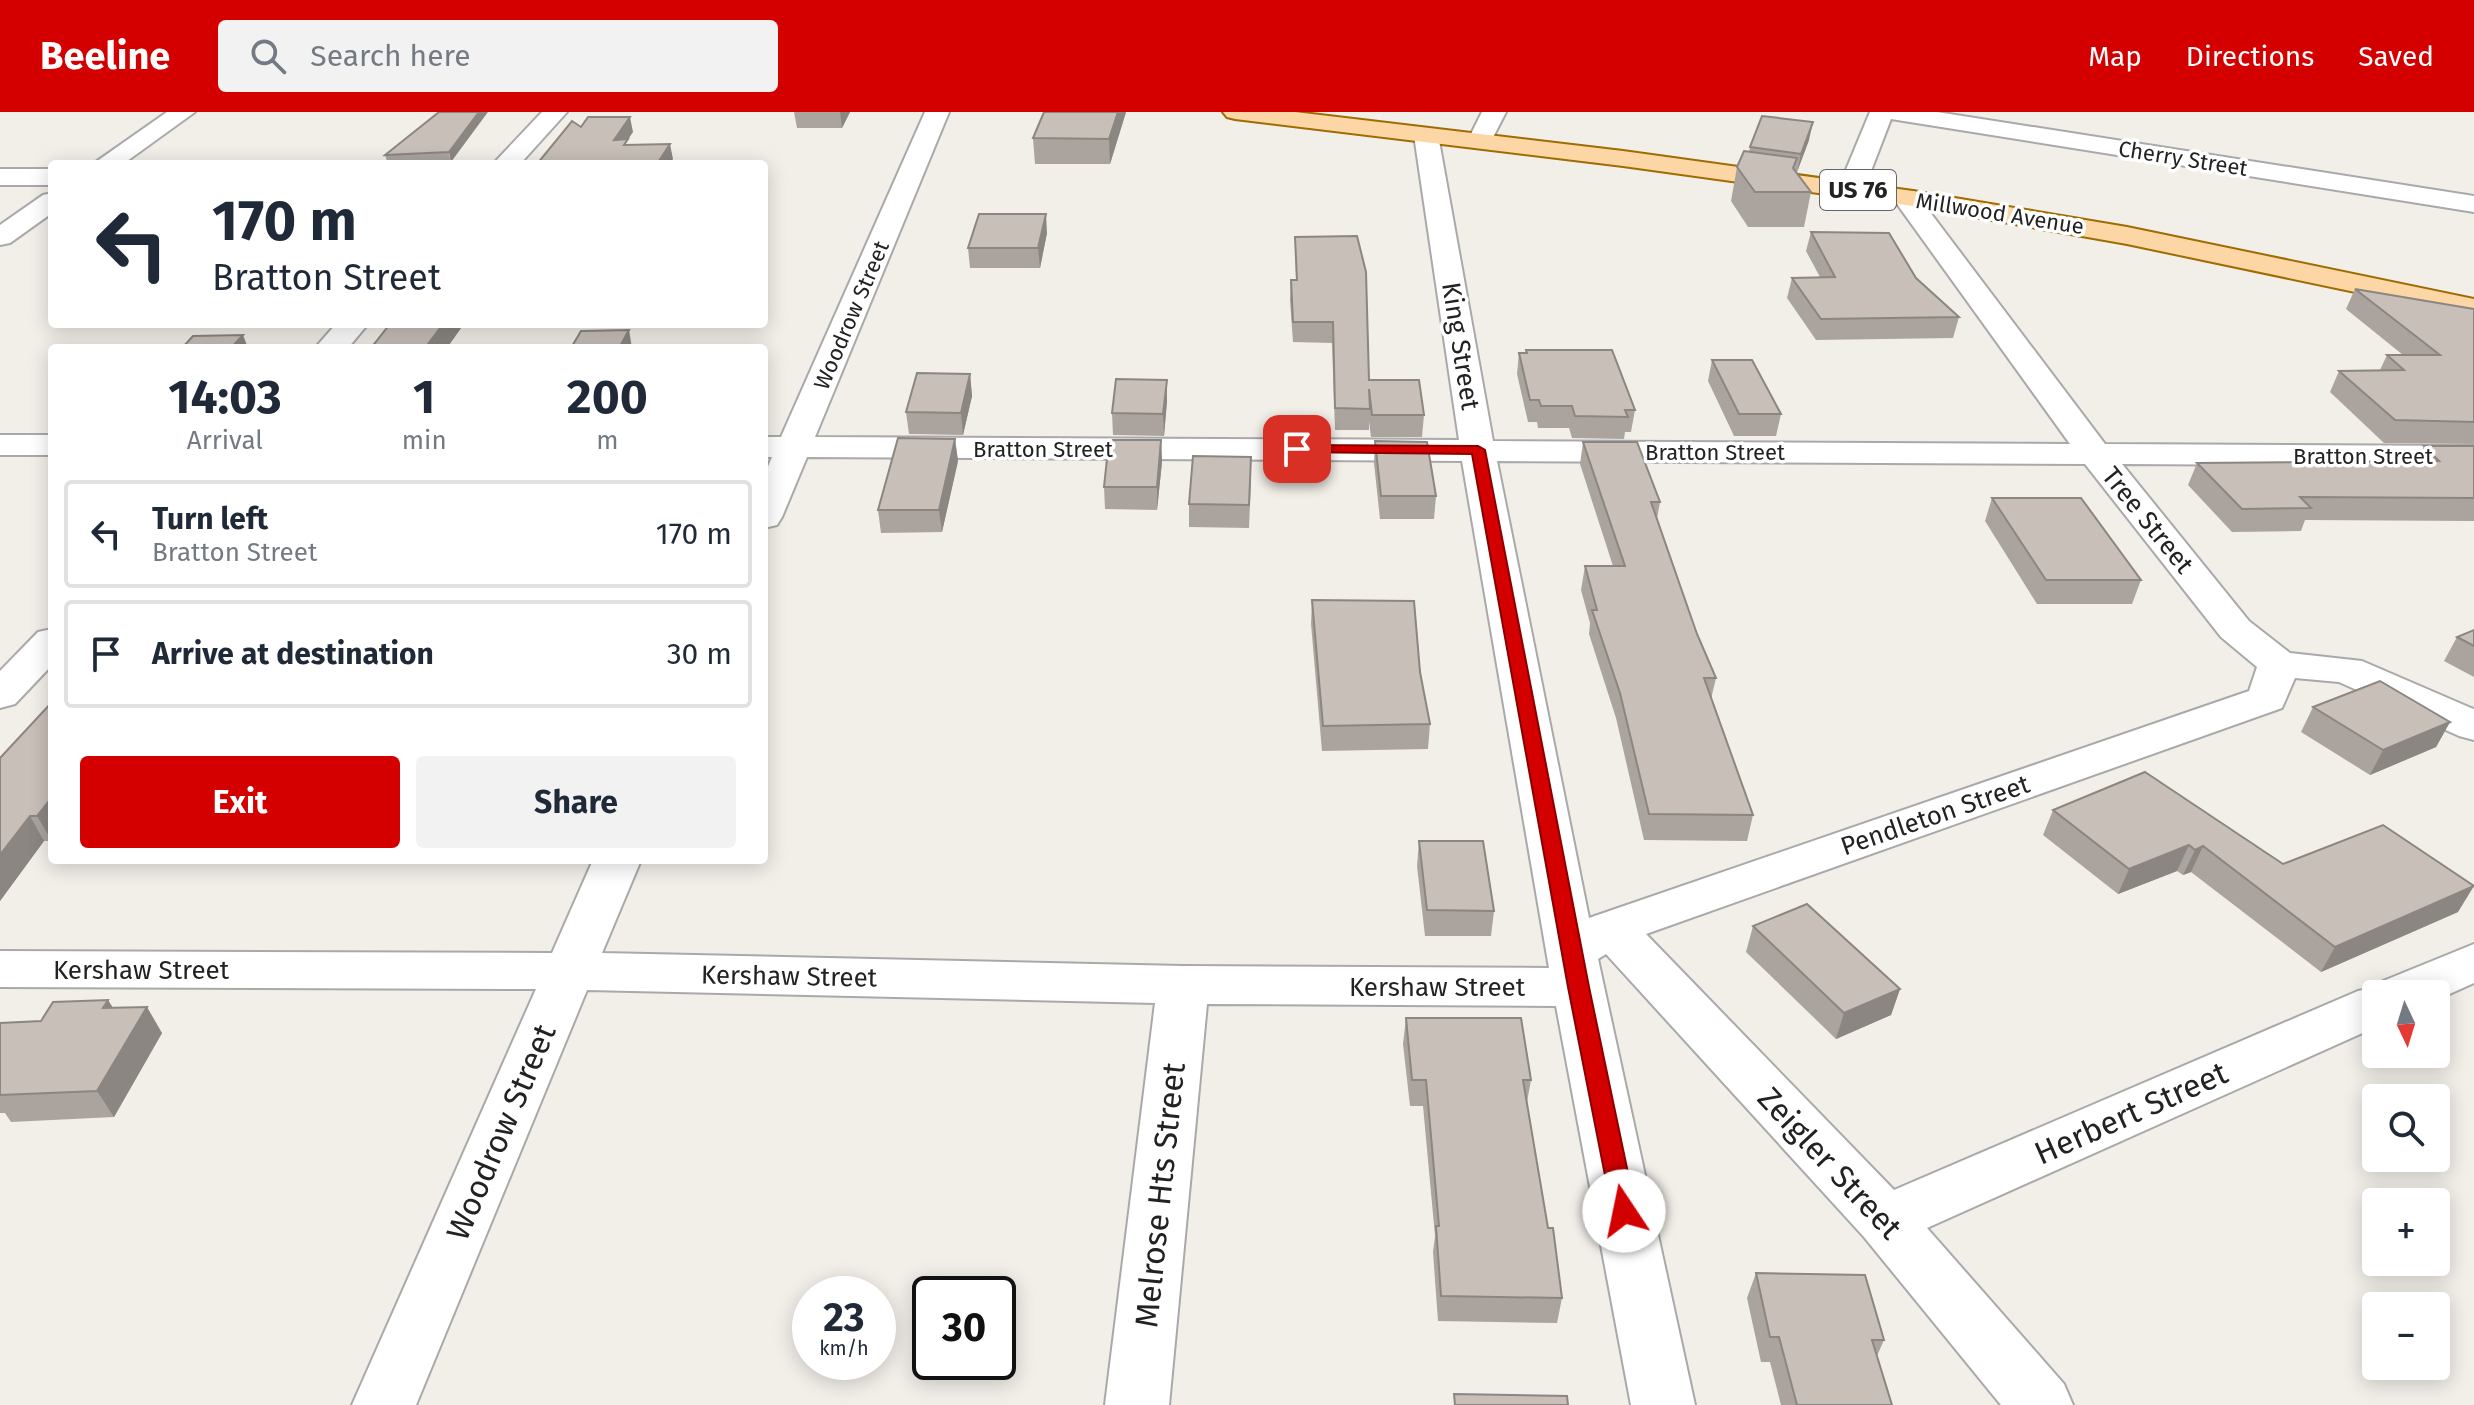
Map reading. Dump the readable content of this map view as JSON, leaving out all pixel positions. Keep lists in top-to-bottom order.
{
  "streets": {
    "main road": ["US 76", "Millwood Avenue"],
    "street": [
      "Cherry Street",
      "Woodrow Street",
      "King Street",
      "Bratton Street",
      "Tree Street",
      "Pendleton Street",
      "Kershaw Street",
      "Herbert Street",
      "Zeigler Street",
      "Melrose Hts Street"
    ]
  },
  "crossings": [
    ["Millwood Avenue", "King Street"],
    ["Millwood Avenue", "Tree Street"],
    ["Woodrow Street", "Bratton Street"],
    ["Woodrow Street", "Kershaw Street"],
    ["King Street", "Bratton Street"],
    ["King Street", "Pendleton Street"],
    ["King Street", "Kershaw Street"],
    ["King Street", "Zeigler Street"],
    ["Bratton Street", "Tree Street"],
    ["Tree Street", "Pendleton Street"],
    ["Pendleton Street", "Kershaw Street"],
    ["Pendleton Street", "Zeigler Street"],
    ["Kershaw Street", "Zeigler Street"],
    ["Kershaw Street", "Melrose Hts Street"],
    ["Herbert Street", "Zeigler Street"]
  ],
  "north": "bottom",
  "page": {
    "header": "Beeline",
    "search": "Search here",
    "nav": ["Map", "Directions", "Saved"],
    "turn": ["170 m", "Bratton Street"],
    "eta": [
      "14:03",
      "Arrival",
      "1",
      "min",
      "200",
      "m"
    ],
    "list": [
      {
        "name": "Turn left",
        "note": "Bratton Street",
        "value": "170 m"
      },
      {
        "name": "Arrive at destination",
        "value": "30 m"
      }
    ],
    "buttons": ["Exit", "Share"],
    "map_buttons": ["+", "−"],
    "speed": "23 km/h",
    "limit": "30"
  }
}
